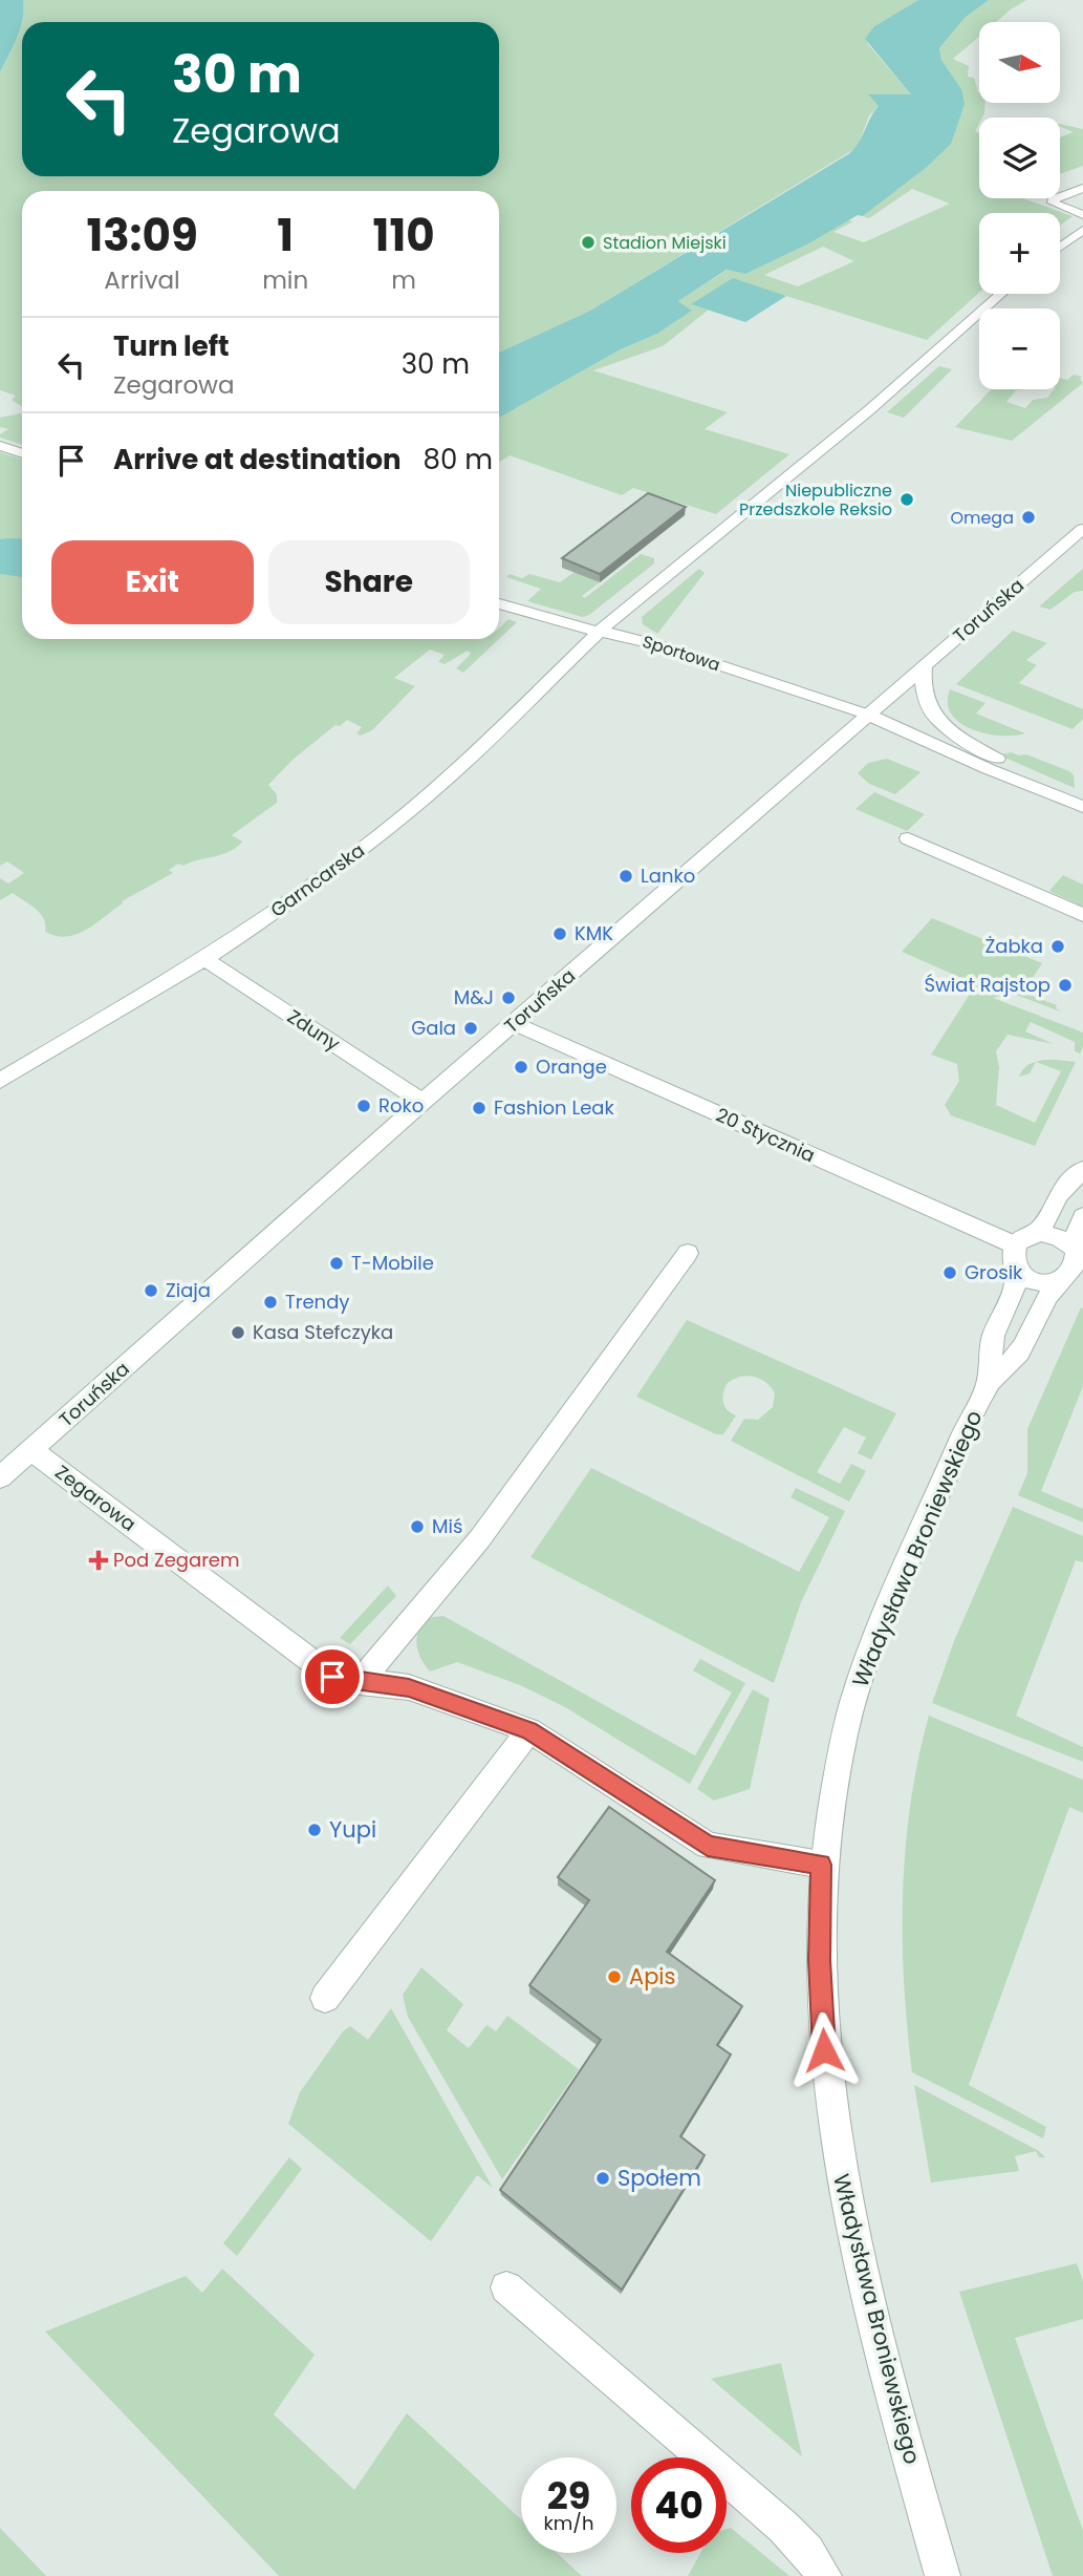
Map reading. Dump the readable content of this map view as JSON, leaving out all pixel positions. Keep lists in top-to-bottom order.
{
  "streets": {
    "street": [
      "Toruńska",
      "Sportowa",
      "Garncarska",
      "Zduny",
      "20 Stycznia",
      "Zegarowa",
      "Władysława Broniewskiego"
    ]
  },
  "crossings": [
    ["Toruńska", "Sportowa"],
    ["Toruńska", "Zduny"],
    ["Toruńska", "20 Stycznia"],
    ["Toruńska", "Zegarowa"],
    ["Sportowa", "Garncarska"],
    ["Garncarska", "Zduny"],
    ["20 Stycznia", "Władysława Broniewskiego"],
    ["Zegarowa", "Władysława Broniewskiego"]
  ],
  "places": {
    "other": [
      "Stadion Miejski",
      "Niepubliczne Przedszkole Reksio",
      "Omega",
      "Lanko",
      "KMK",
      "Żabka",
      "Świat Rajstop",
      "M&J",
      "Gala",
      "Orange",
      "Roko",
      "Fashion Leak",
      "T-Mobile",
      "Grosik",
      "Ziaja",
      "Trendy",
      "Kasa Stefczyka",
      "Miś",
      "Yupi",
      "Apis",
      "Społem"
    ],
    "health": ["Pod Zegarem"]
  },
  "north": "right",
  "page": {
    "map_buttons": ["+", "−"],
    "turn": ["30 m", "Zegarowa"],
    "eta": [
      "13:09",
      "Arrival",
      "1",
      "min",
      "110",
      "m"
    ],
    "list": [
      {
        "name": "Turn left",
        "note": "Zegarowa",
        "value": "30 m"
      },
      {
        "name": "Arrive at destination",
        "value": "80 m"
      }
    ],
    "buttons": ["Exit", "Share"],
    "speed": "29 km/h",
    "limit": "40"
  }
}
